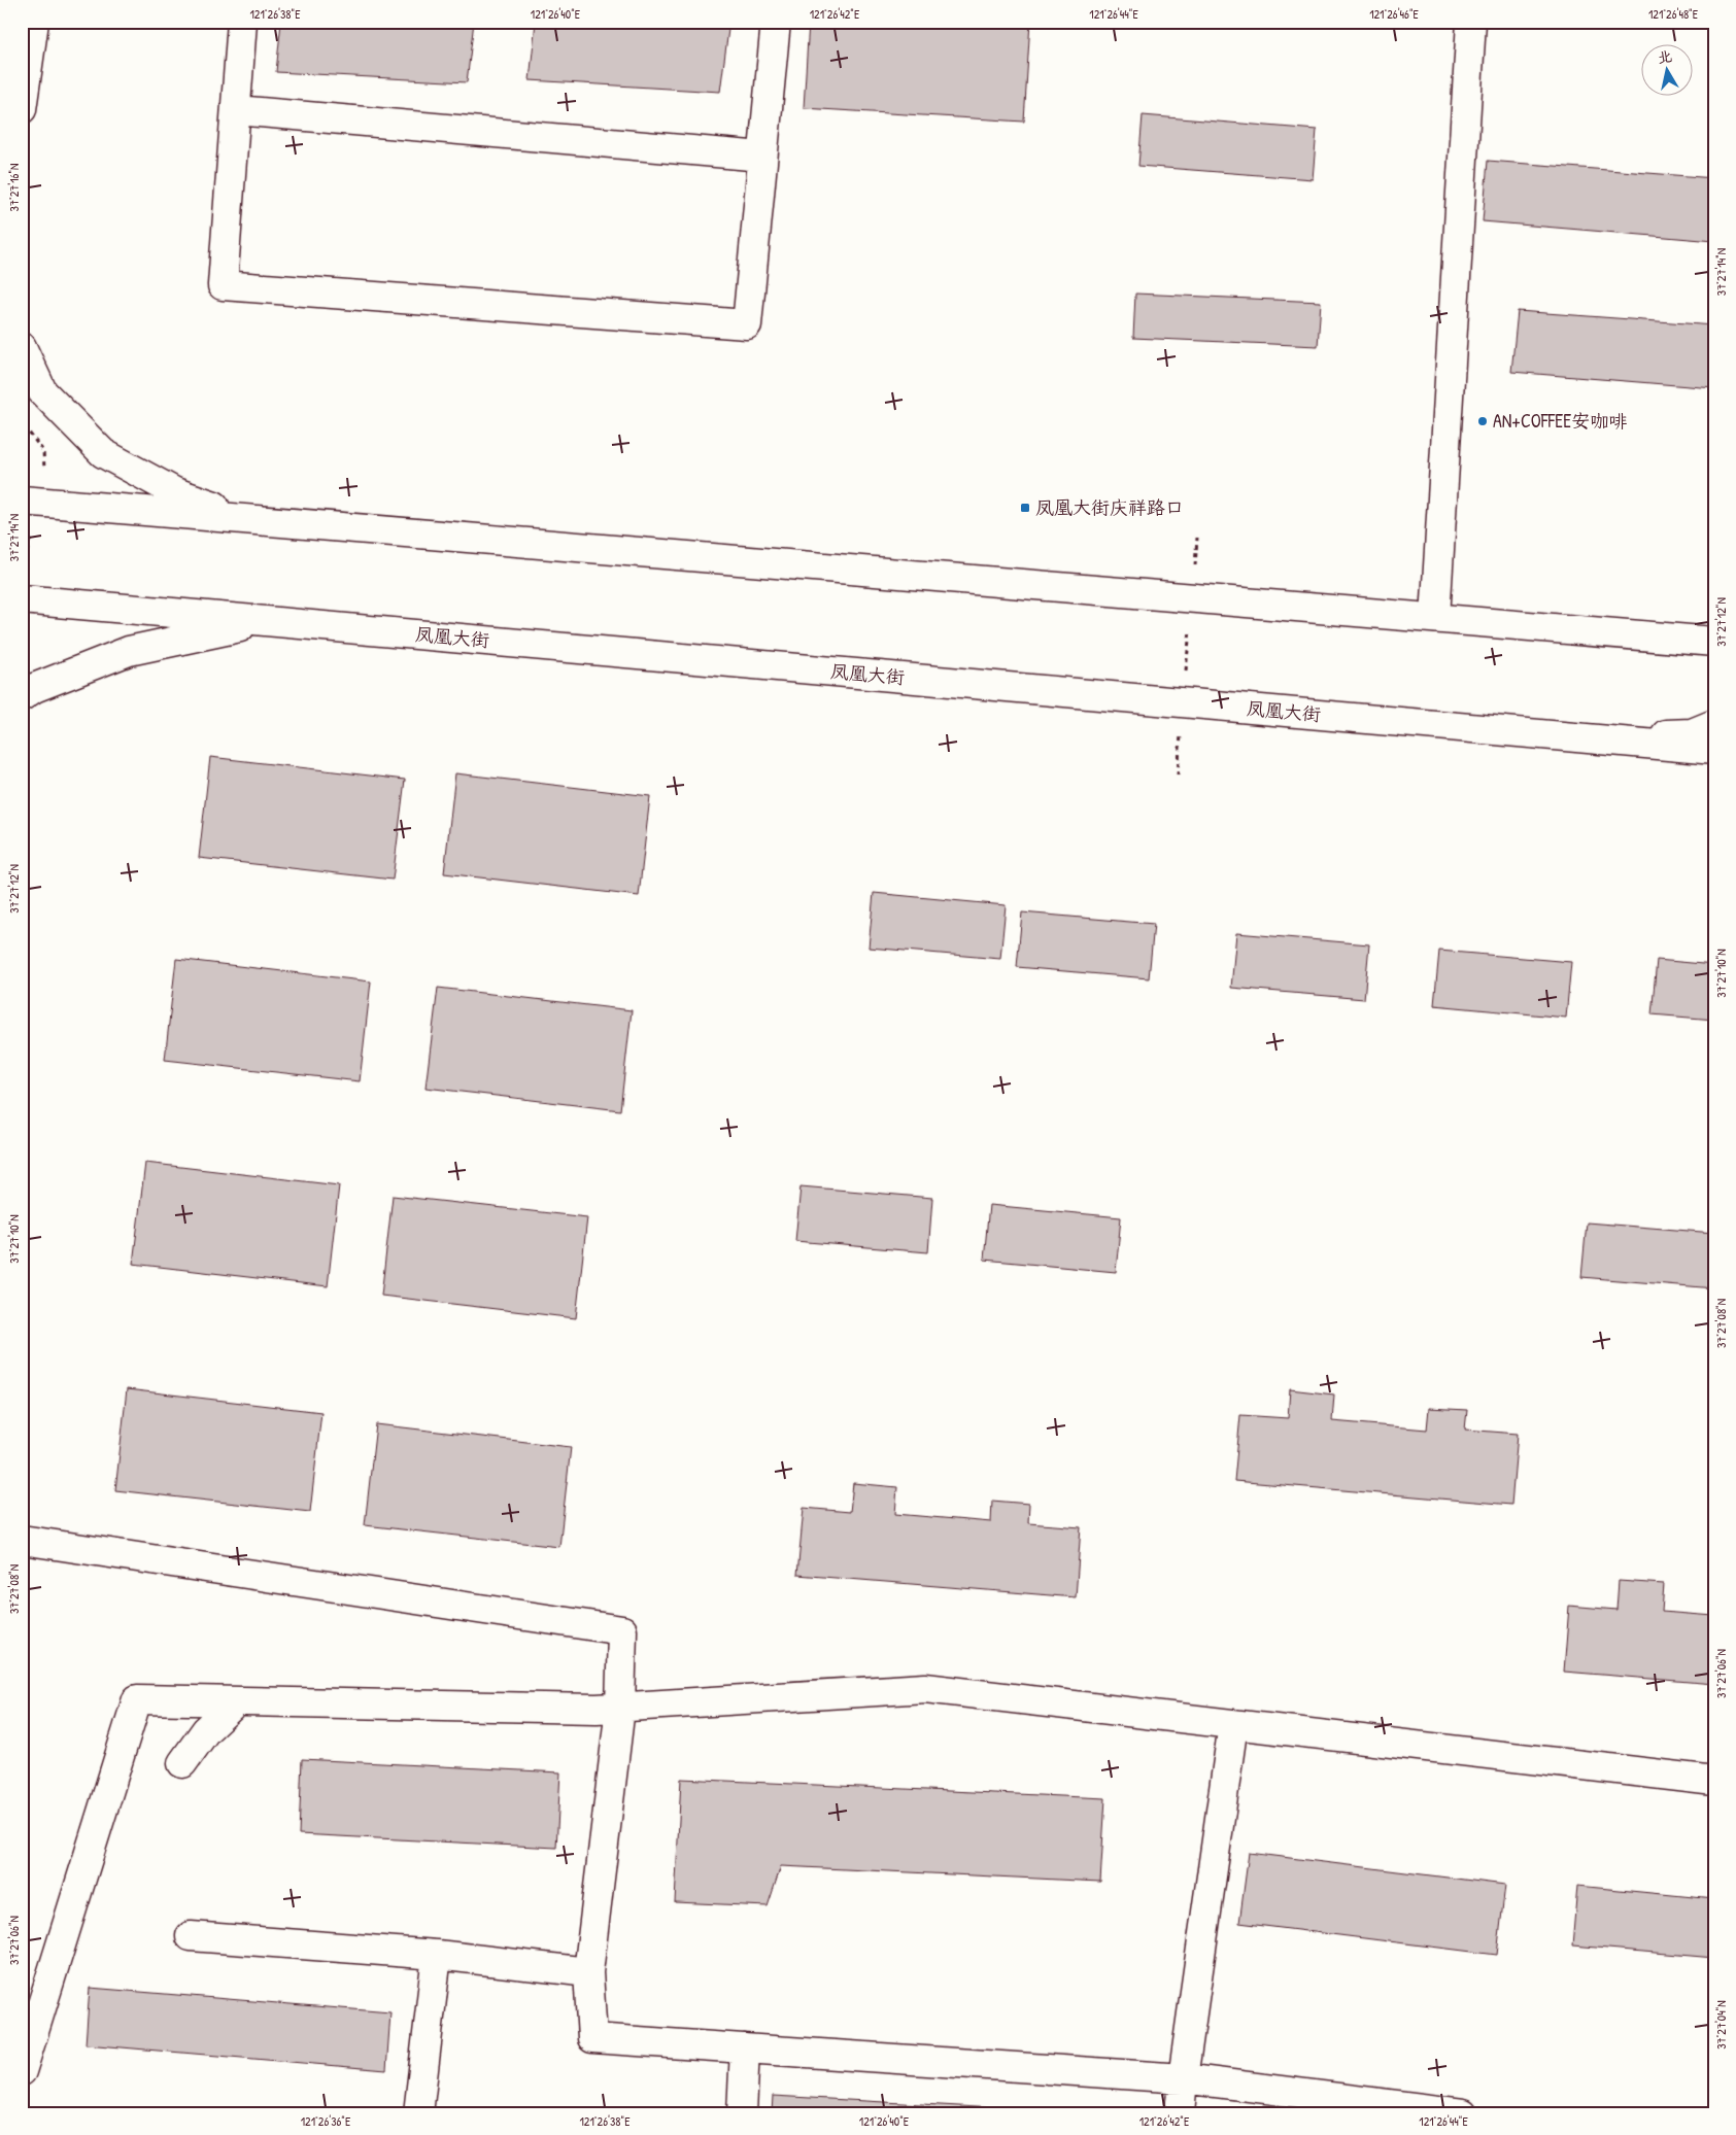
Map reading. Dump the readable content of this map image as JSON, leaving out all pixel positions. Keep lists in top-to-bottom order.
{
  "streets": {
    "street": ["凤凰大街"]
  },
  "places": {
    "other": ["AN+COFFEE安咖啡"],
    "transit": ["凤凰大街庆祥路口"]
  },
  "north": "top",
  "coordinates": [
    "121°26'38\"E",
    "121°26'40\"E",
    "121°26'42\"E",
    "121°26'44\"E",
    "121°26'46\"E",
    "121°26'48\"E",
    "37°27'16\"N",
    "37°27'14\"N",
    "37°27'12\"N",
    "37°27'10\"N",
    "37°27'08\"N",
    "37°27'06\"N",
    "37°27'04\"N",
    "121°26'36\"E"
  ]
}
